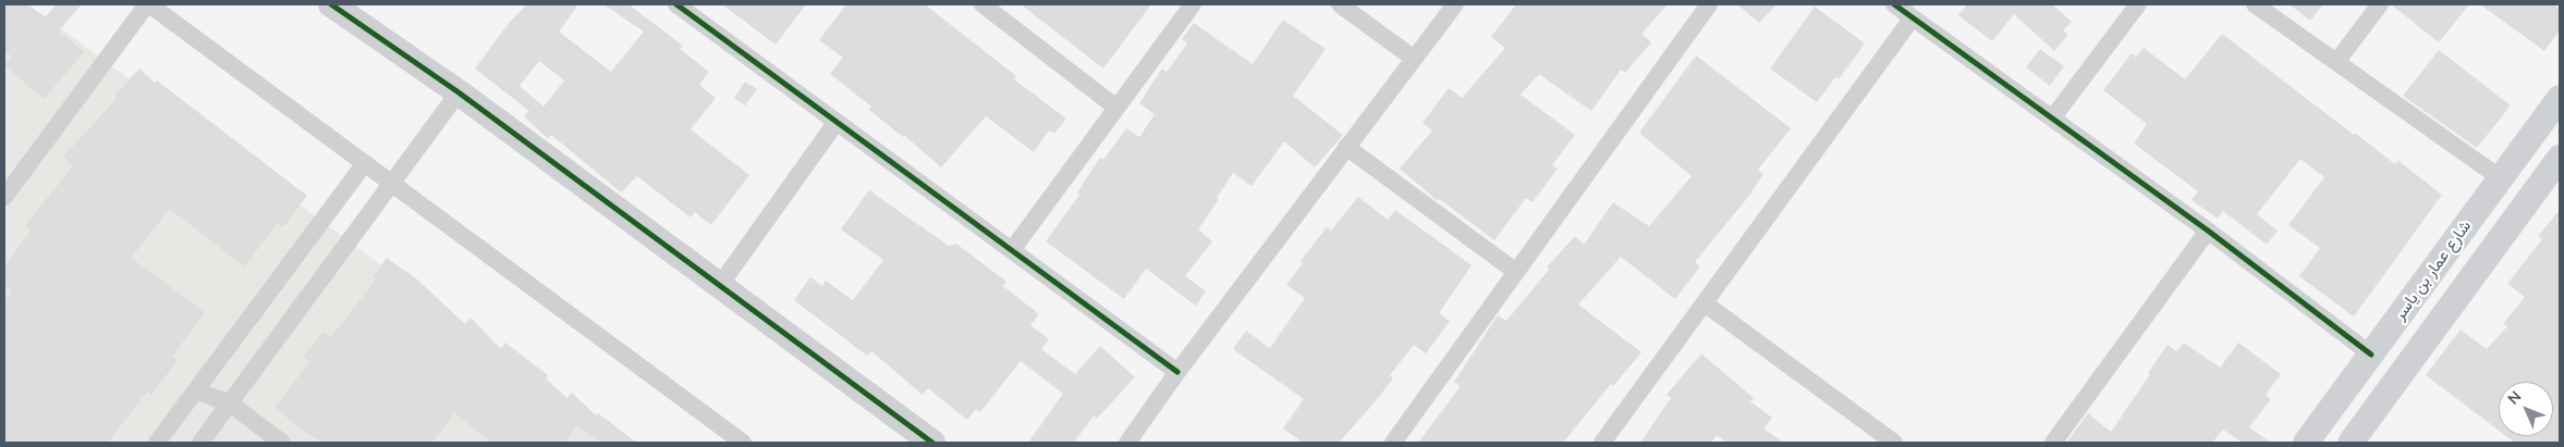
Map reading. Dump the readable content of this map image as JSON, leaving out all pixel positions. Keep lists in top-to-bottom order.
{
  "streets": {
    "street": ["شارع عمار بن ياسر"]
  },
  "north": "top left"
}
